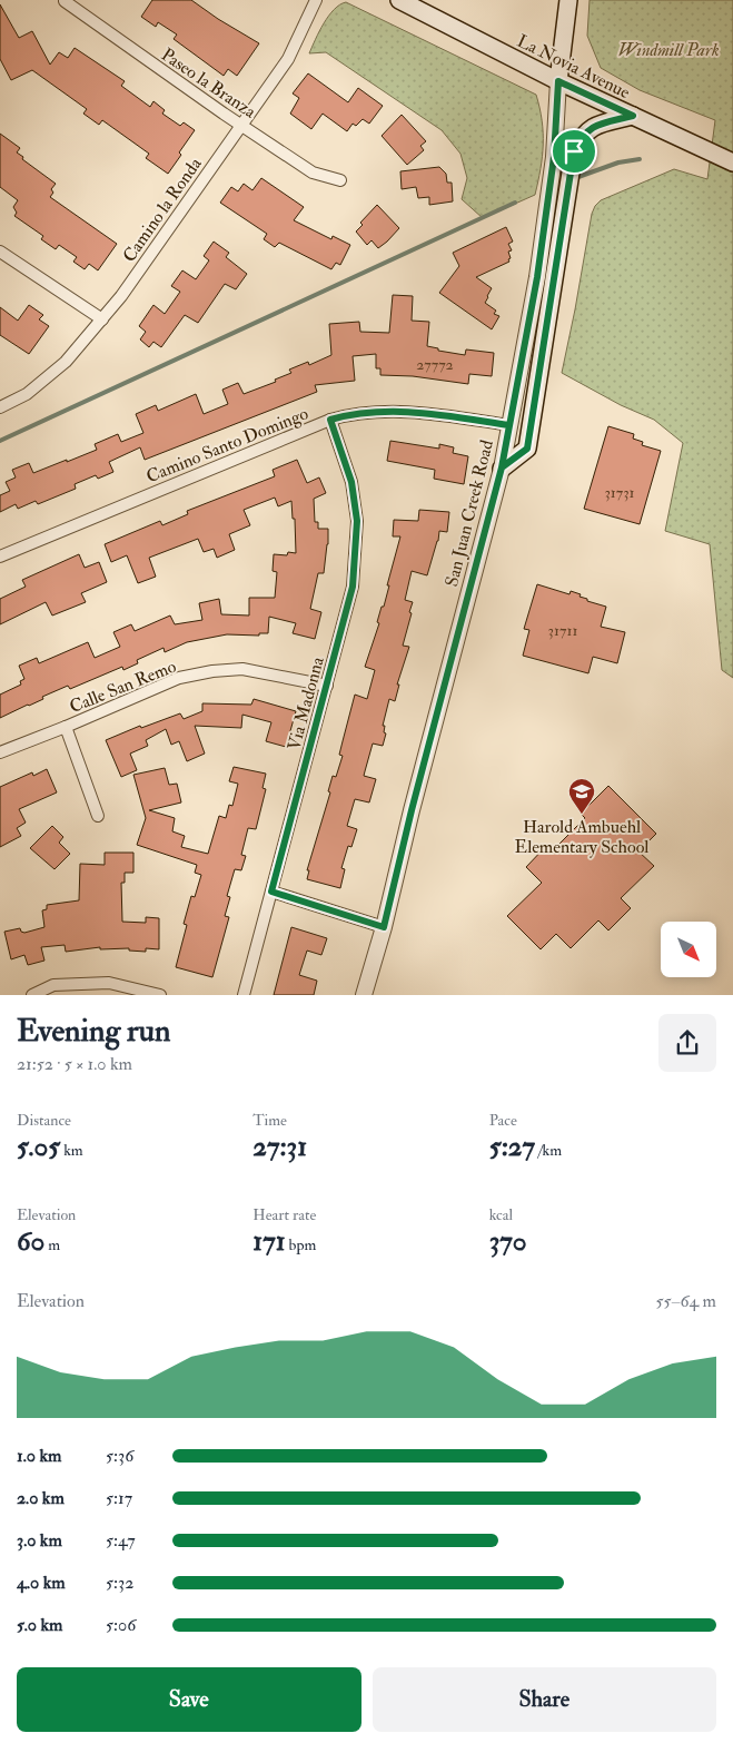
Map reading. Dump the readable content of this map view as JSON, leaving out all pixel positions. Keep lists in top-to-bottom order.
{
  "streets": {
    "main road": ["La Novia Avenue", "San Juan Creek Road"],
    "street": [
      "Paseo la Branza",
      "Camino la Ronda",
      "Camino Santo Domingo",
      "Calle San Remo",
      "Via Madonna"
    ]
  },
  "crossings": [
    ["La Novia Avenue", "San Juan Creek Road"],
    ["Paseo la Branza", "Camino la Ronda"],
    ["Camino Santo Domingo", "San Juan Creek Road"],
    ["Camino Santo Domingo", "Via Madonna"],
    ["Calle San Remo", "Via Madonna"]
  ],
  "parks": ["Windmill Park"],
  "places": {
    "school or university": ["Harold Ambuehl Elementary School"]
  },
  "house_numbers": ["27772", "31731", "31711"],
  "north": "bottom right",
  "page": {
    "heading": ["Evening run", "21:52 · 5 × 1.0 km"],
    "stats": [
      ["Distance", "5.05 km"],
      ["Time", "27:31"],
      ["Pace", "5:27 /km"],
      ["Elevation", "60 m"],
      ["Heart rate", "171 bpm"],
      ["kcal", "370"]
    ],
    "chart": ["Elevation", "55–64 m"],
    "list": [
      {
        "name": "1.0 km",
        "note": "5:36"
      },
      {
        "name": "2.0 km",
        "note": "5:17"
      },
      {
        "name": "3.0 km",
        "note": "5:47"
      },
      {
        "name": "4.0 km",
        "note": "5:32"
      },
      {
        "name": "5.0 km",
        "note": "5:06"
      }
    ],
    "buttons": ["Save", "Share"]
  }
}
